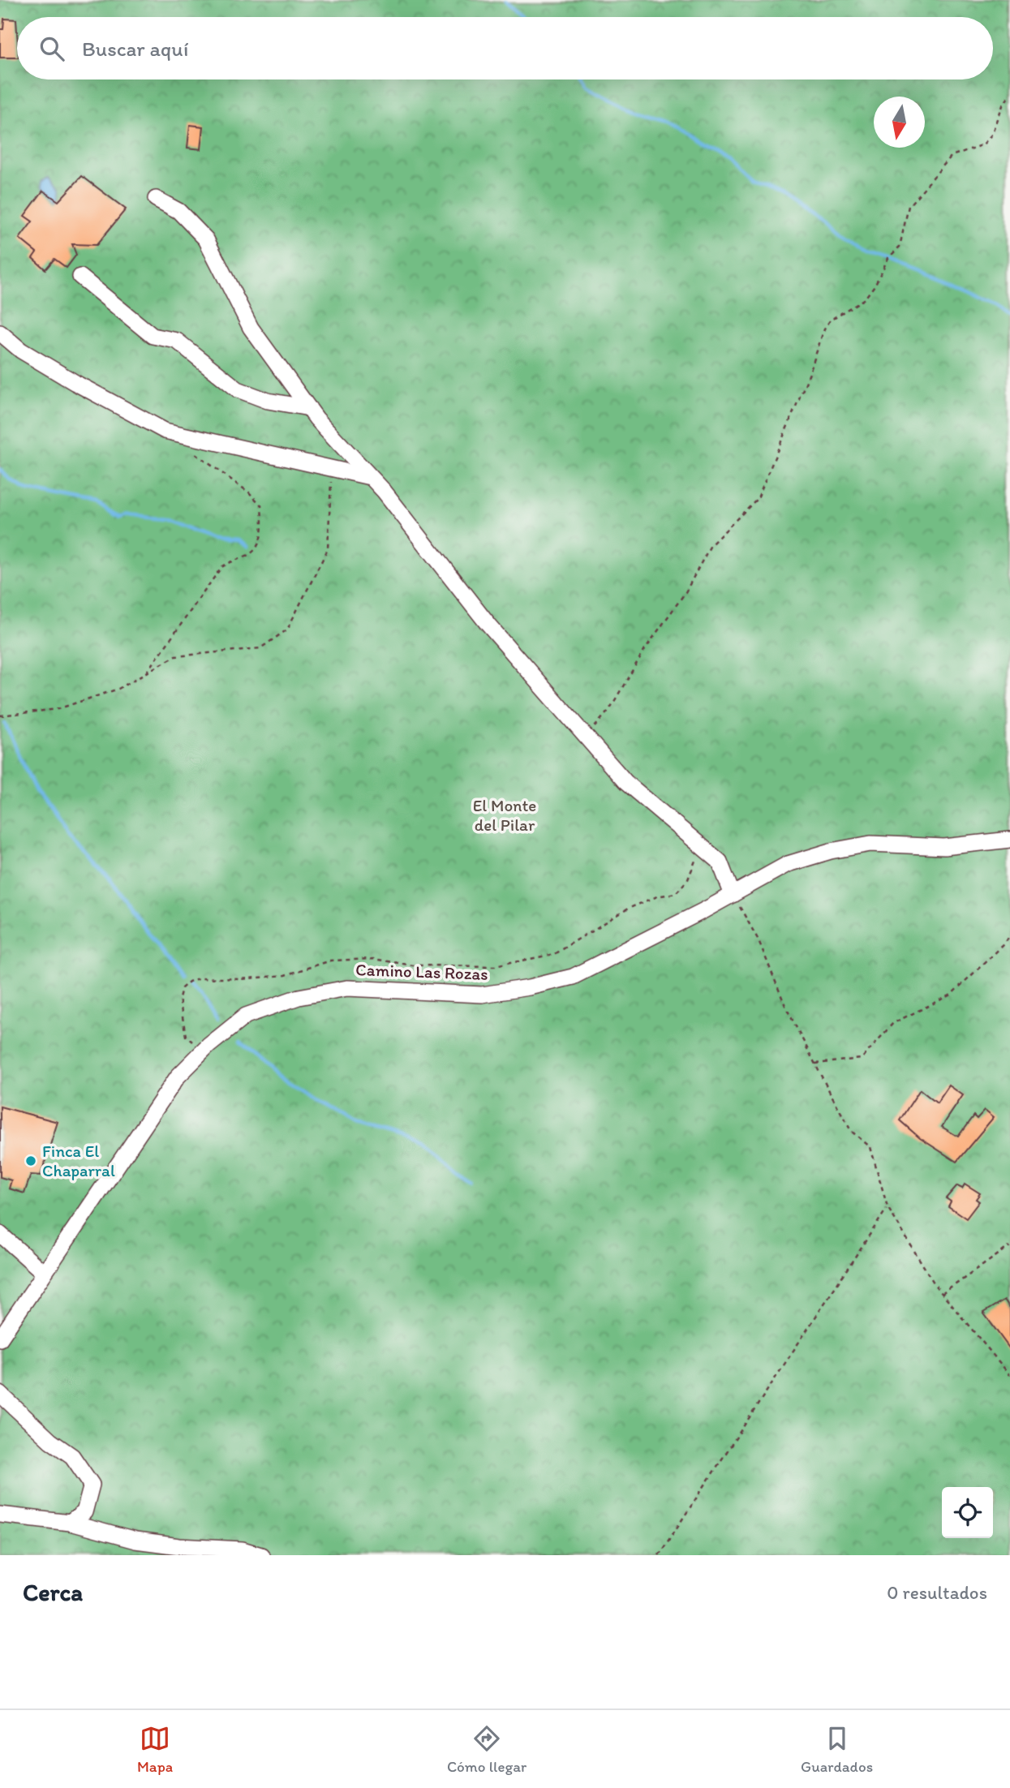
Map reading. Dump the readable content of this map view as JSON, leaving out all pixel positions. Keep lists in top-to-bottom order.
{
  "streets": {
    "street": ["Camino Las Rozas"]
  },
  "parks": ["El Monte del Pilar"],
  "places": ["Finca El Chaparral"],
  "north": "bottom",
  "page": {
    "search": "Buscar aquí",
    "heading": ["Cerca", "0 resultados"],
    "nav": ["Mapa", "Cómo llegar", "Guardados"]
  }
}
